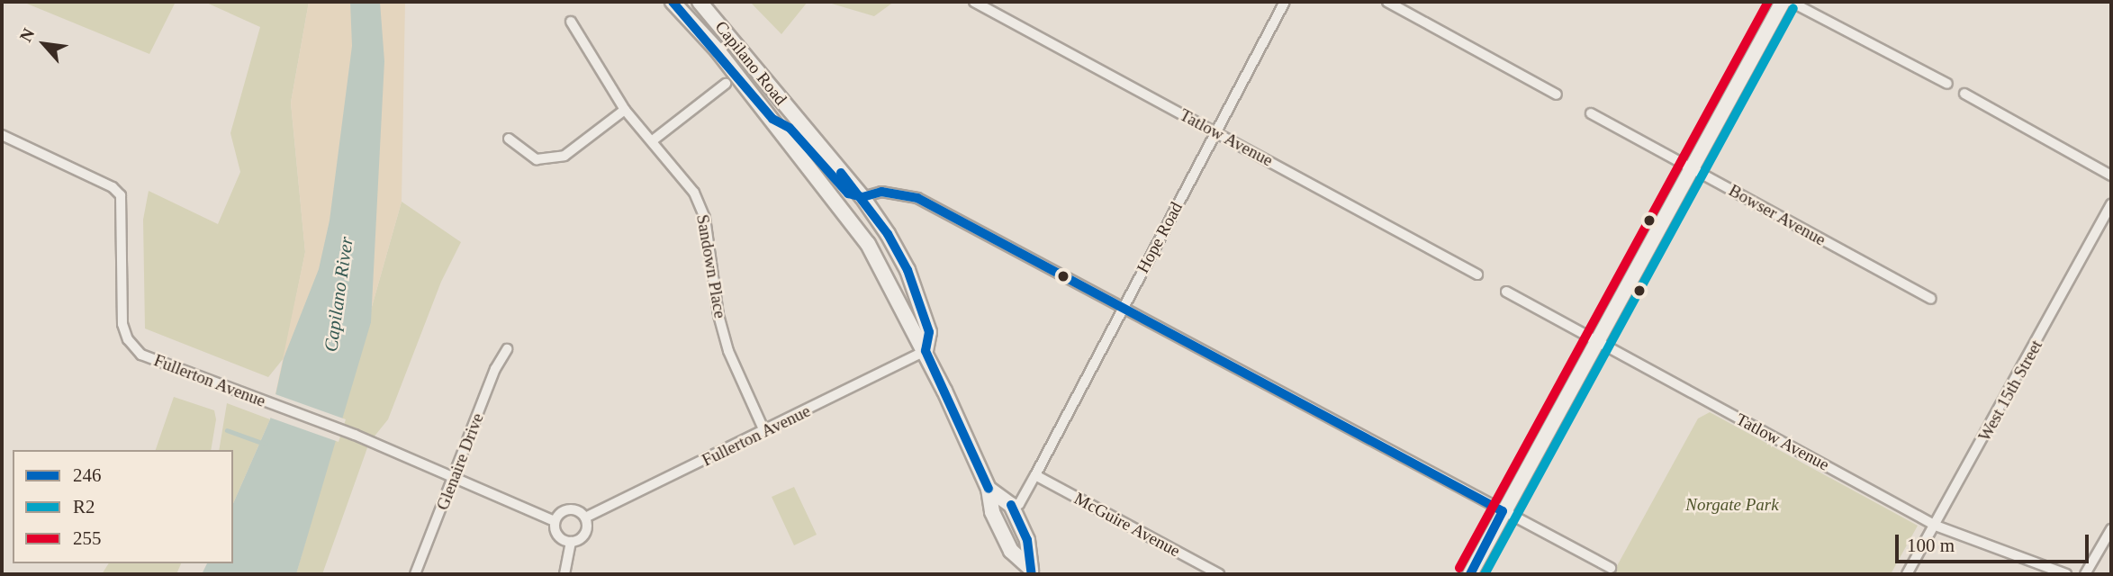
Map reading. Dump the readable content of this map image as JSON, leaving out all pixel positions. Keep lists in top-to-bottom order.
{
  "streets": {
    "main road": ["Capilano Road"],
    "street": [
      "Tatlow Avenue",
      "Bowser Avenue",
      "Hope Road",
      "Sandown Place",
      "Fullerton Avenue",
      "West 15th Street",
      "Glenaire Drive",
      "McGuire Avenue"
    ]
  },
  "crossings": [
    ["Capilano Road", "Hope Road"],
    ["Capilano Road", "Fullerton Avenue"],
    ["Tatlow Avenue", "Hope Road"],
    ["Tatlow Avenue", "West 15th Street"],
    ["Hope Road", "McGuire Avenue"],
    ["Sandown Place", "Fullerton Avenue"],
    ["Fullerton Avenue", "Glenaire Drive"]
  ],
  "water": ["Capilano River"],
  "parks": ["Norgate Park"],
  "lines": ["transit line 246", "transit line 255", "transit line R2"],
  "legend": ["246", "R2", "255"],
  "scale_bar": "100 m",
  "north": "top left"
}
